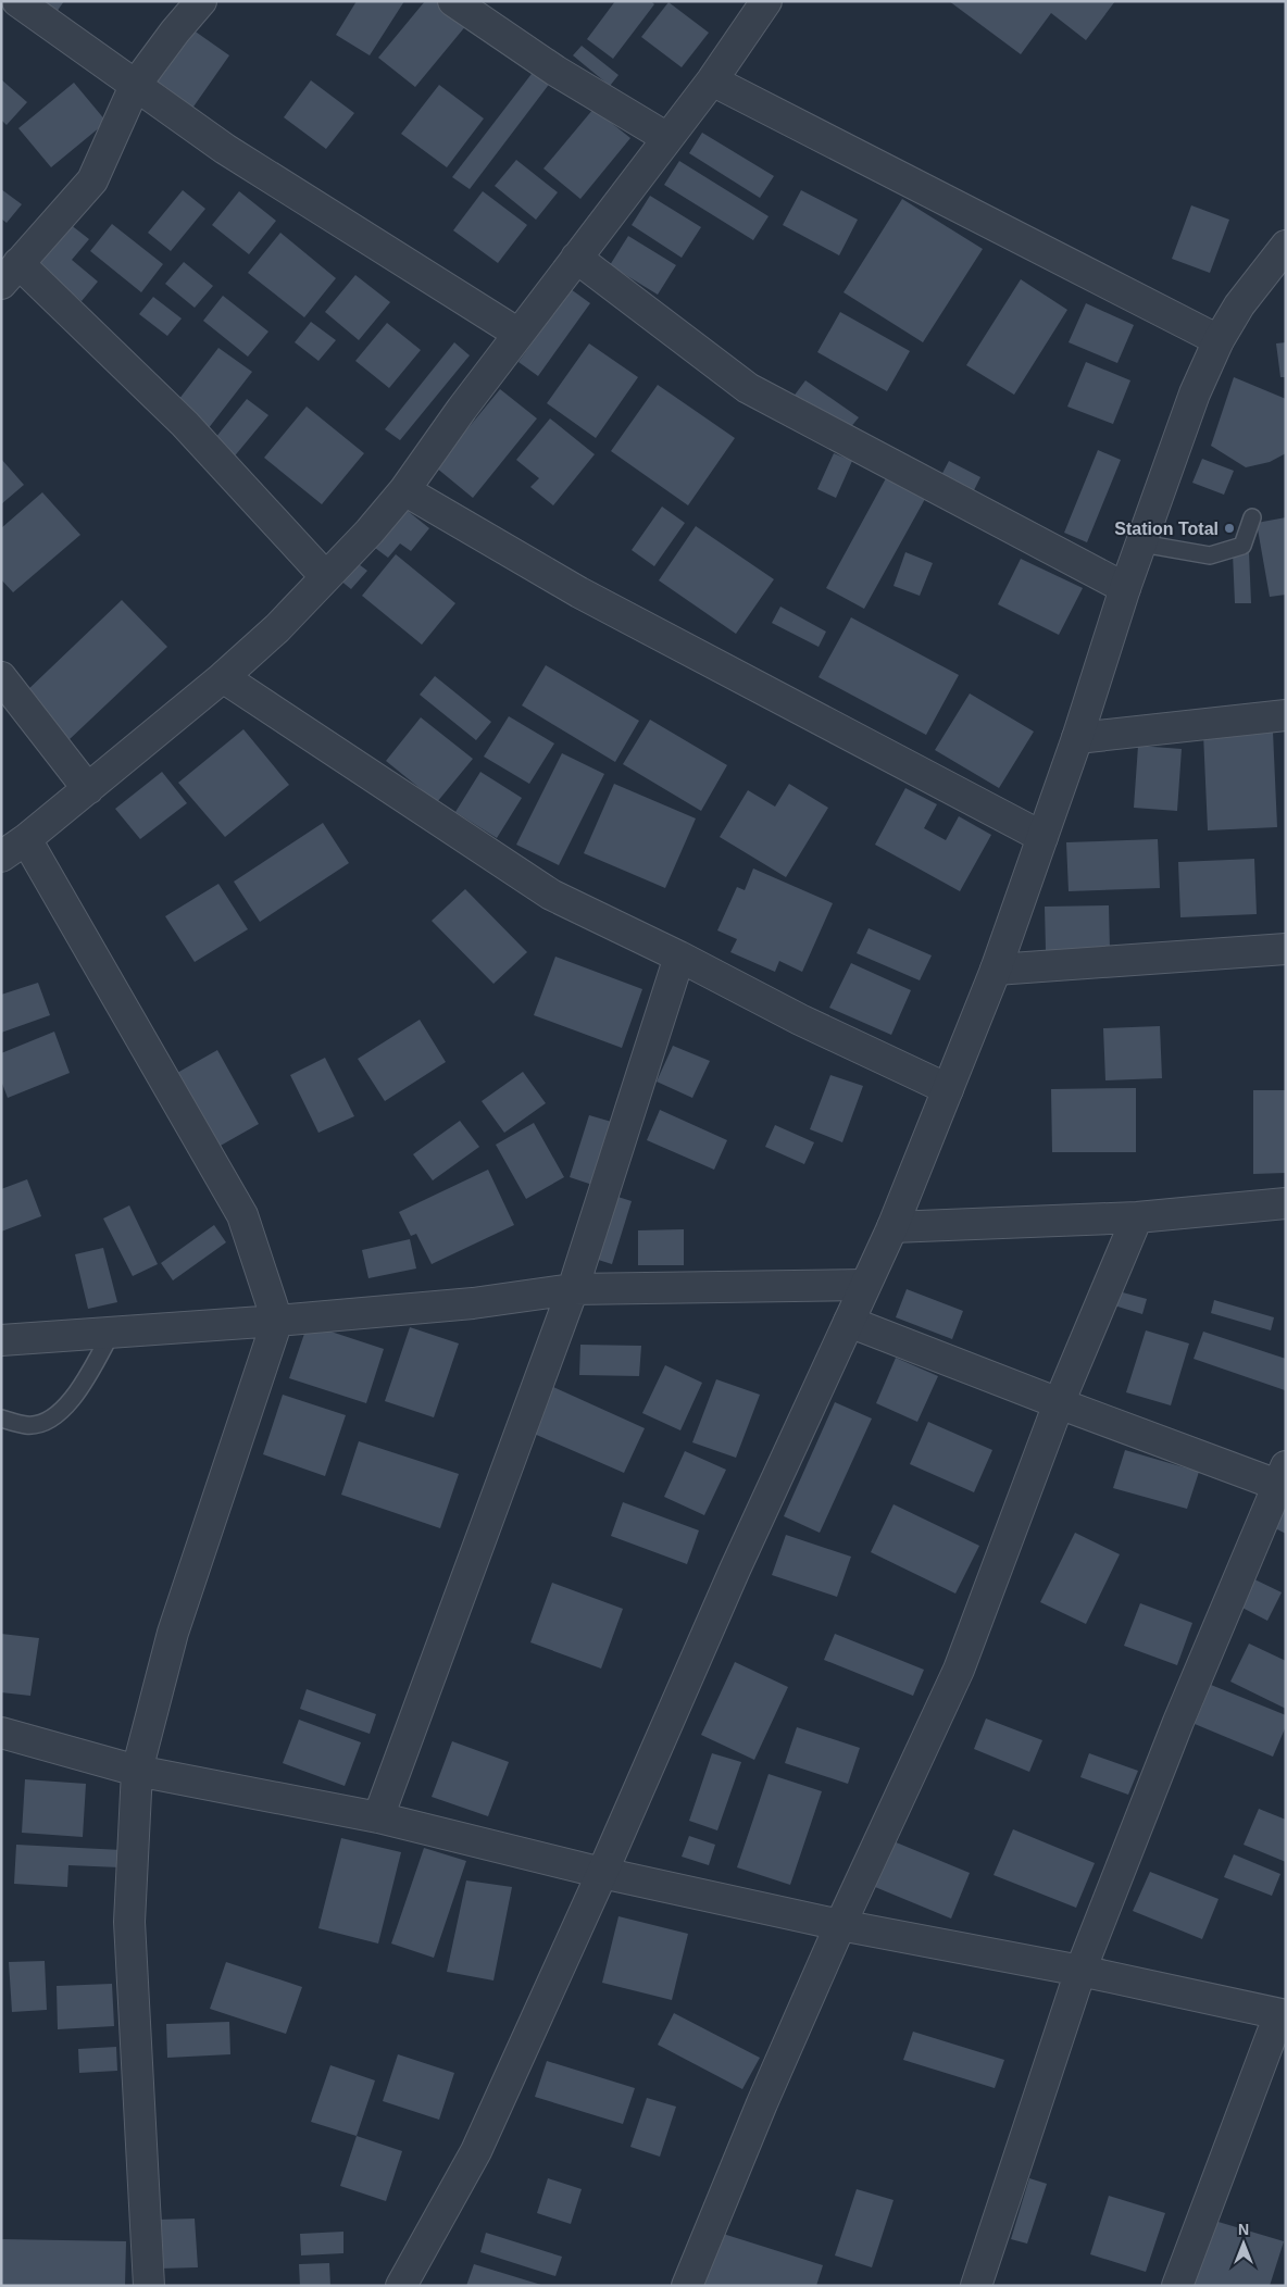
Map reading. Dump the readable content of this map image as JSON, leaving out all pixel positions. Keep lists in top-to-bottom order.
{
  "places": ["Station Total"],
  "north": "top"
}
